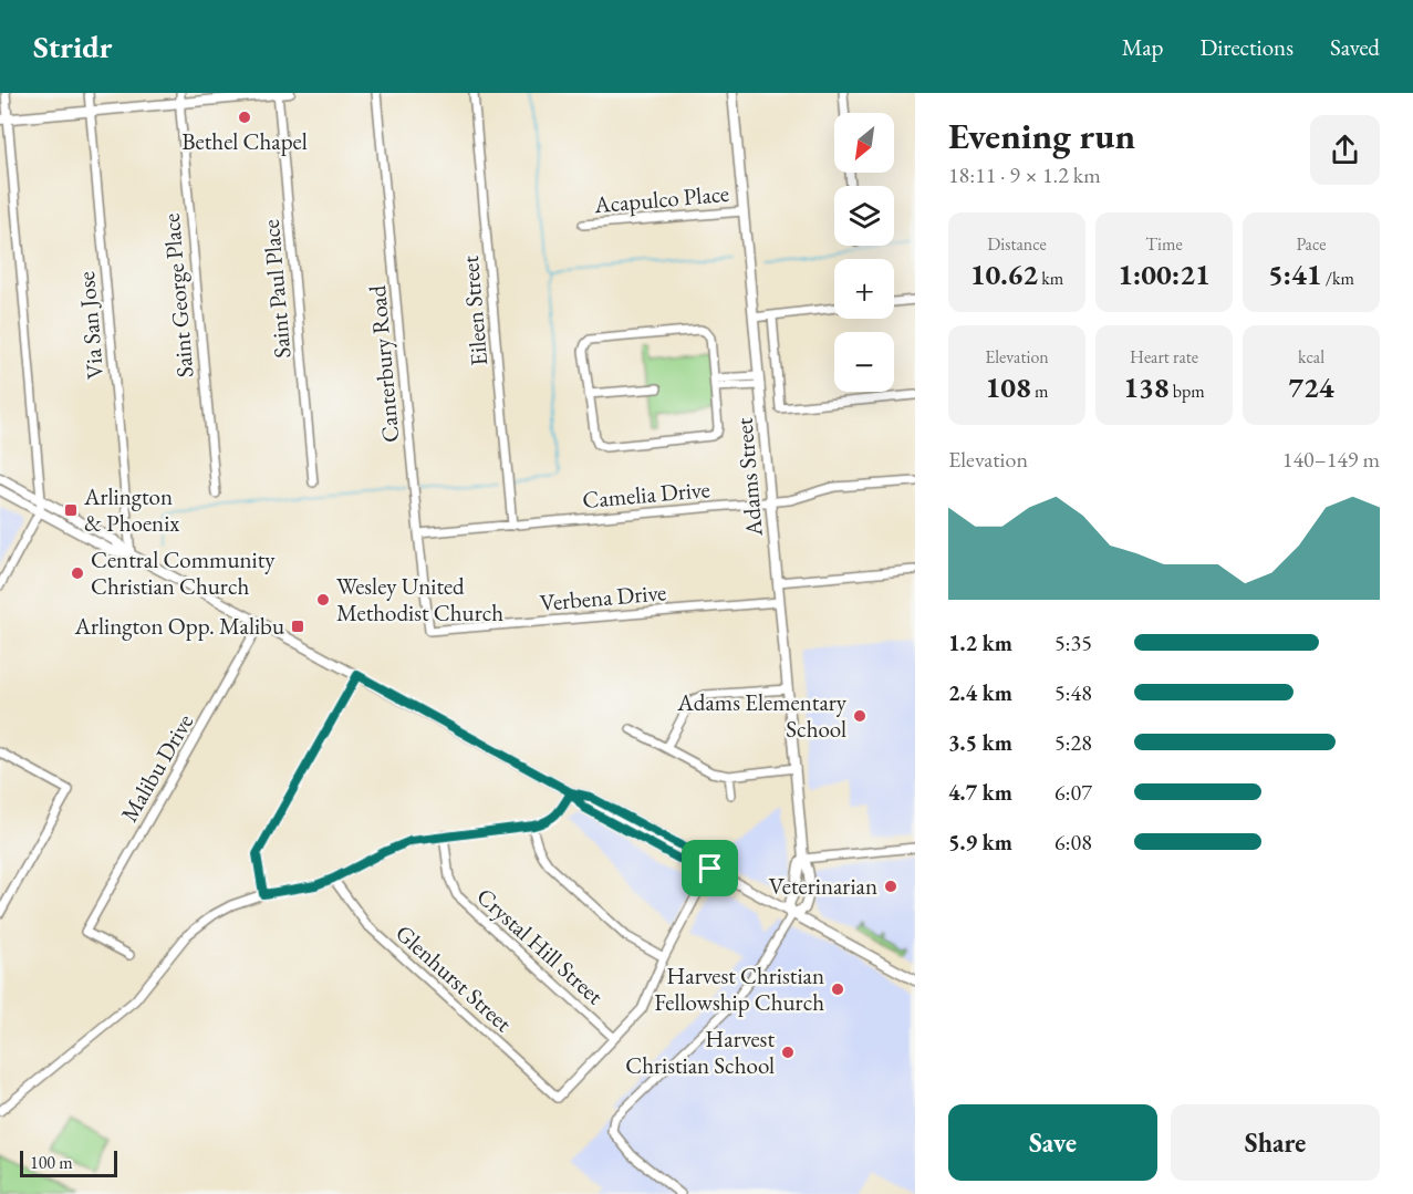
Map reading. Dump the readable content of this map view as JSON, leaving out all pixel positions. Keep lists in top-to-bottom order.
{
  "streets": {
    "main road": ["Adams Street"],
    "street": [
      "Acapulco Place",
      "Saint Paul Place",
      "Saint George Place",
      "Eileen Street",
      "Via San Jose",
      "Canterbury Road",
      "Camelia Drive",
      "Verbena Drive",
      "Malibu Drive",
      "Crystal Hill Street",
      "Glenhurst Street"
    ]
  },
  "crossings": [
    ["Acapulco Place", "Adams Street"],
    ["Eileen Street", "Camelia Drive"],
    ["Canterbury Road", "Camelia Drive"],
    ["Canterbury Road", "Verbena Drive"],
    ["Adams Street", "Camelia Drive"],
    ["Adams Street", "Verbena Drive"],
    ["Crystal Hill Street", "Glenhurst Street"]
  ],
  "places": {
    "other": [
      "Bethel Chapel",
      "Central Community Christian Church",
      "Wesley United Methodist Church",
      "Adams Elementary School",
      "Veterinarian",
      "Harvest Christian Fellowship Church",
      "Harvest Christian School"
    ],
    "transit": ["Arlington & Phoenix", "Arlington Opp. Malibu"]
  },
  "scale_bar": "100 m",
  "north": "bottom left",
  "page": {
    "header": "Stridr",
    "nav": ["Map", "Directions", "Saved"],
    "heading": ["Evening run", "18:11 · 9 × 1.2 km"],
    "map_buttons": ["+", "−"],
    "stats": [
      ["Distance", "10.62 km"],
      ["Time", "1:00:21"],
      ["Pace", "5:41 /km"],
      ["Elevation", "108 m"],
      ["Heart rate", "138 bpm"],
      ["kcal", "724"]
    ],
    "chart": ["Elevation", "140–149 m"],
    "list": [
      {
        "name": "1.2 km",
        "note": "5:35"
      },
      {
        "name": "2.4 km",
        "note": "5:48"
      },
      {
        "name": "3.5 km",
        "note": "5:28"
      },
      {
        "name": "4.7 km",
        "note": "6:07"
      },
      {
        "name": "5.9 km",
        "note": "6:08"
      }
    ],
    "buttons": ["Save", "Share"],
    "scale": "100 m"
  }
}
